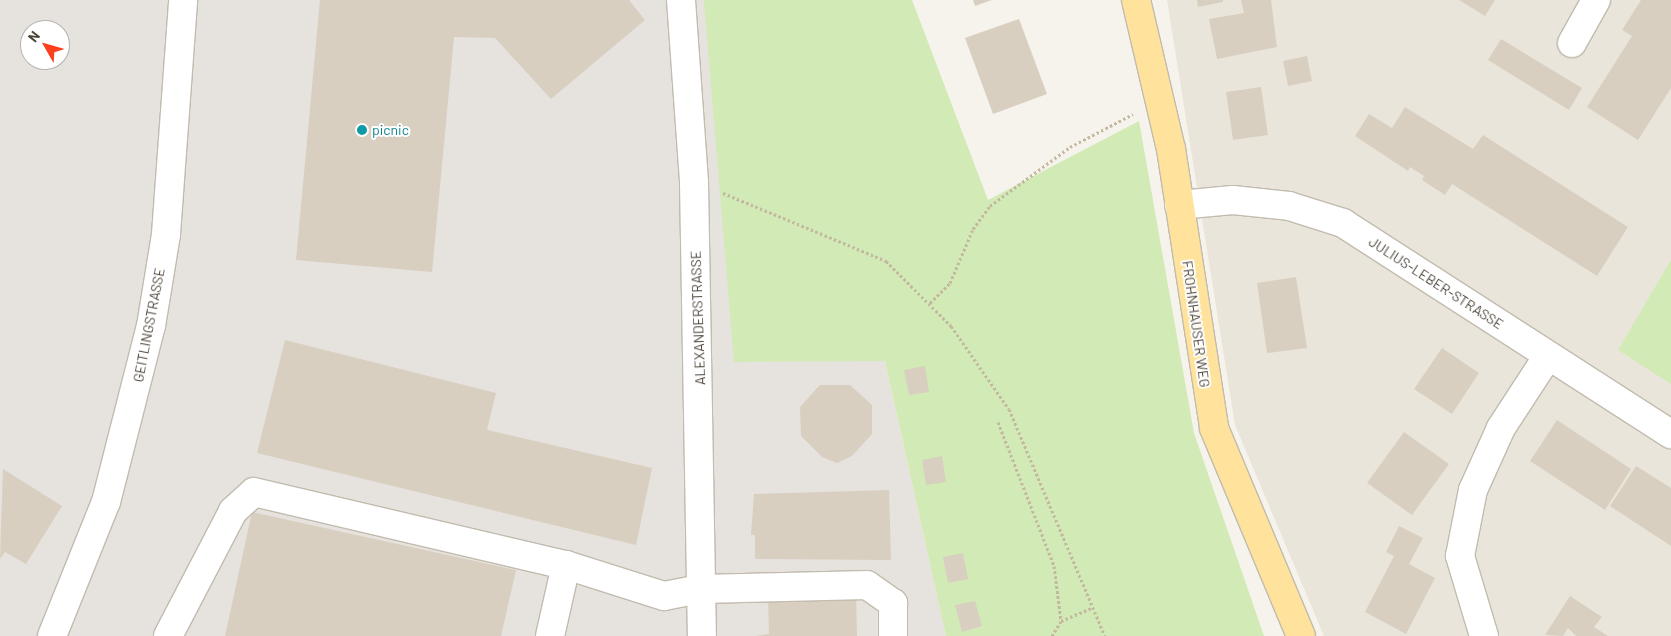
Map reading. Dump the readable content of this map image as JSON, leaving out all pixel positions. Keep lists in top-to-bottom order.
{
  "streets": {
    "main road": ["FROHNHAUSER WEG"],
    "street": ["JULIUS-LEBER-STRASSE", "ALEXANDERSTRASSE", "GEITLINGSTRASSE"]
  },
  "crossings": [
    ["JULIUS-LEBER-STRASSE", "FROHNHAUSER WEG"]
  ],
  "places": ["picnic"],
  "north": "top left"
}
